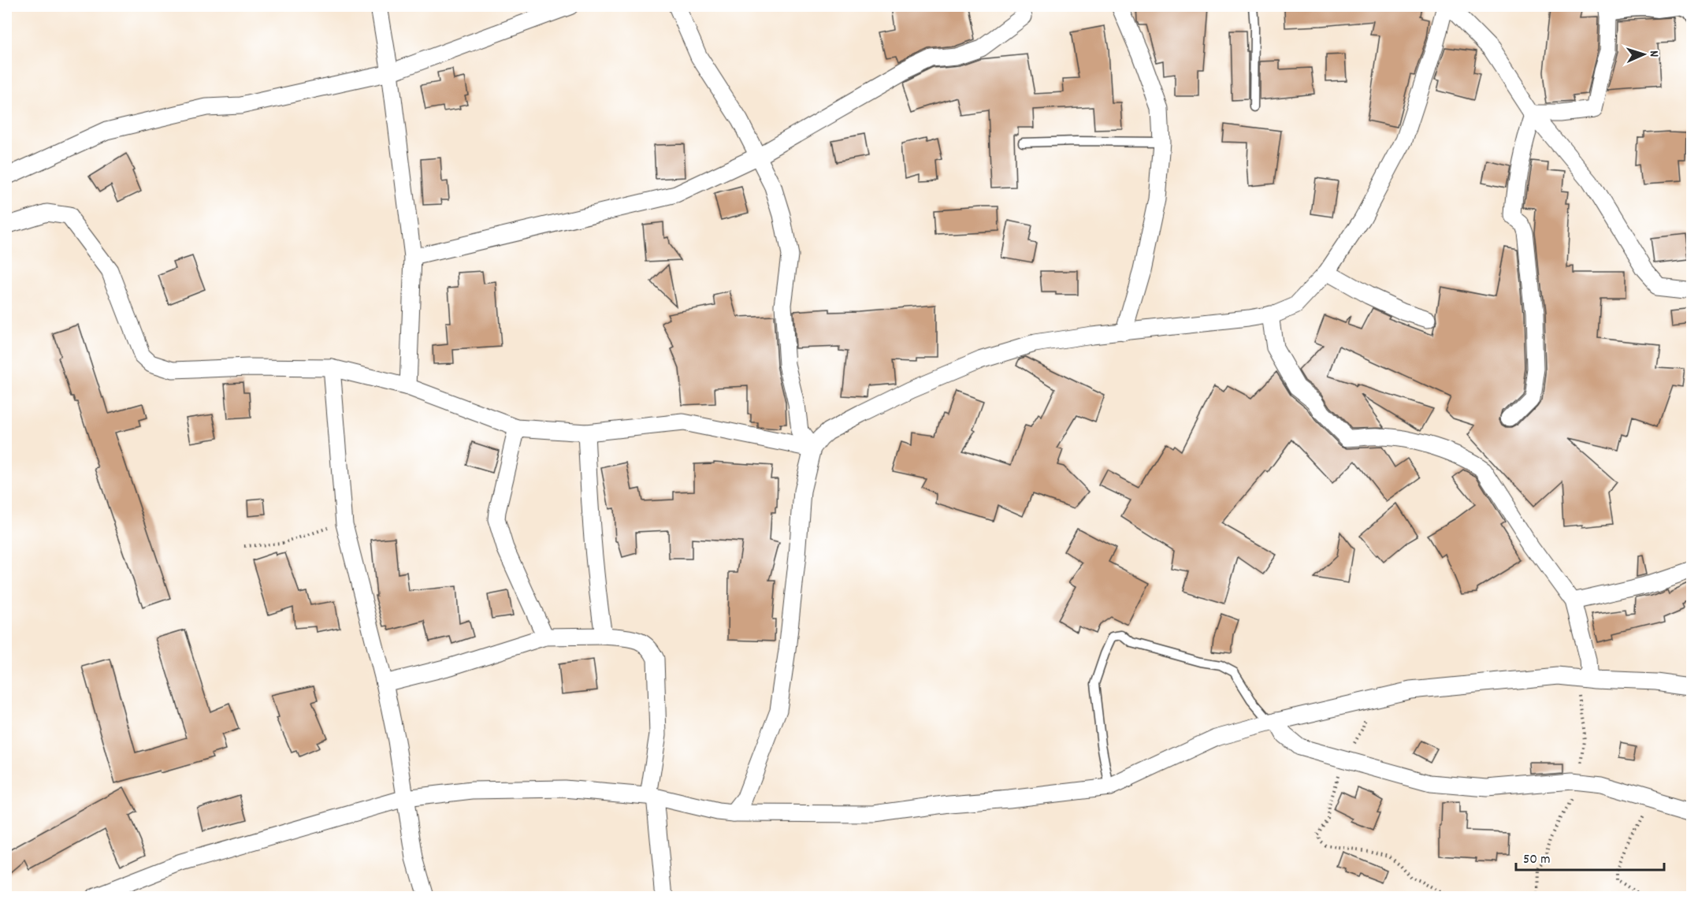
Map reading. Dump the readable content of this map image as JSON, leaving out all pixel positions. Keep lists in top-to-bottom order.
{
  "scale_bar": "50 m",
  "north": "right"
}
